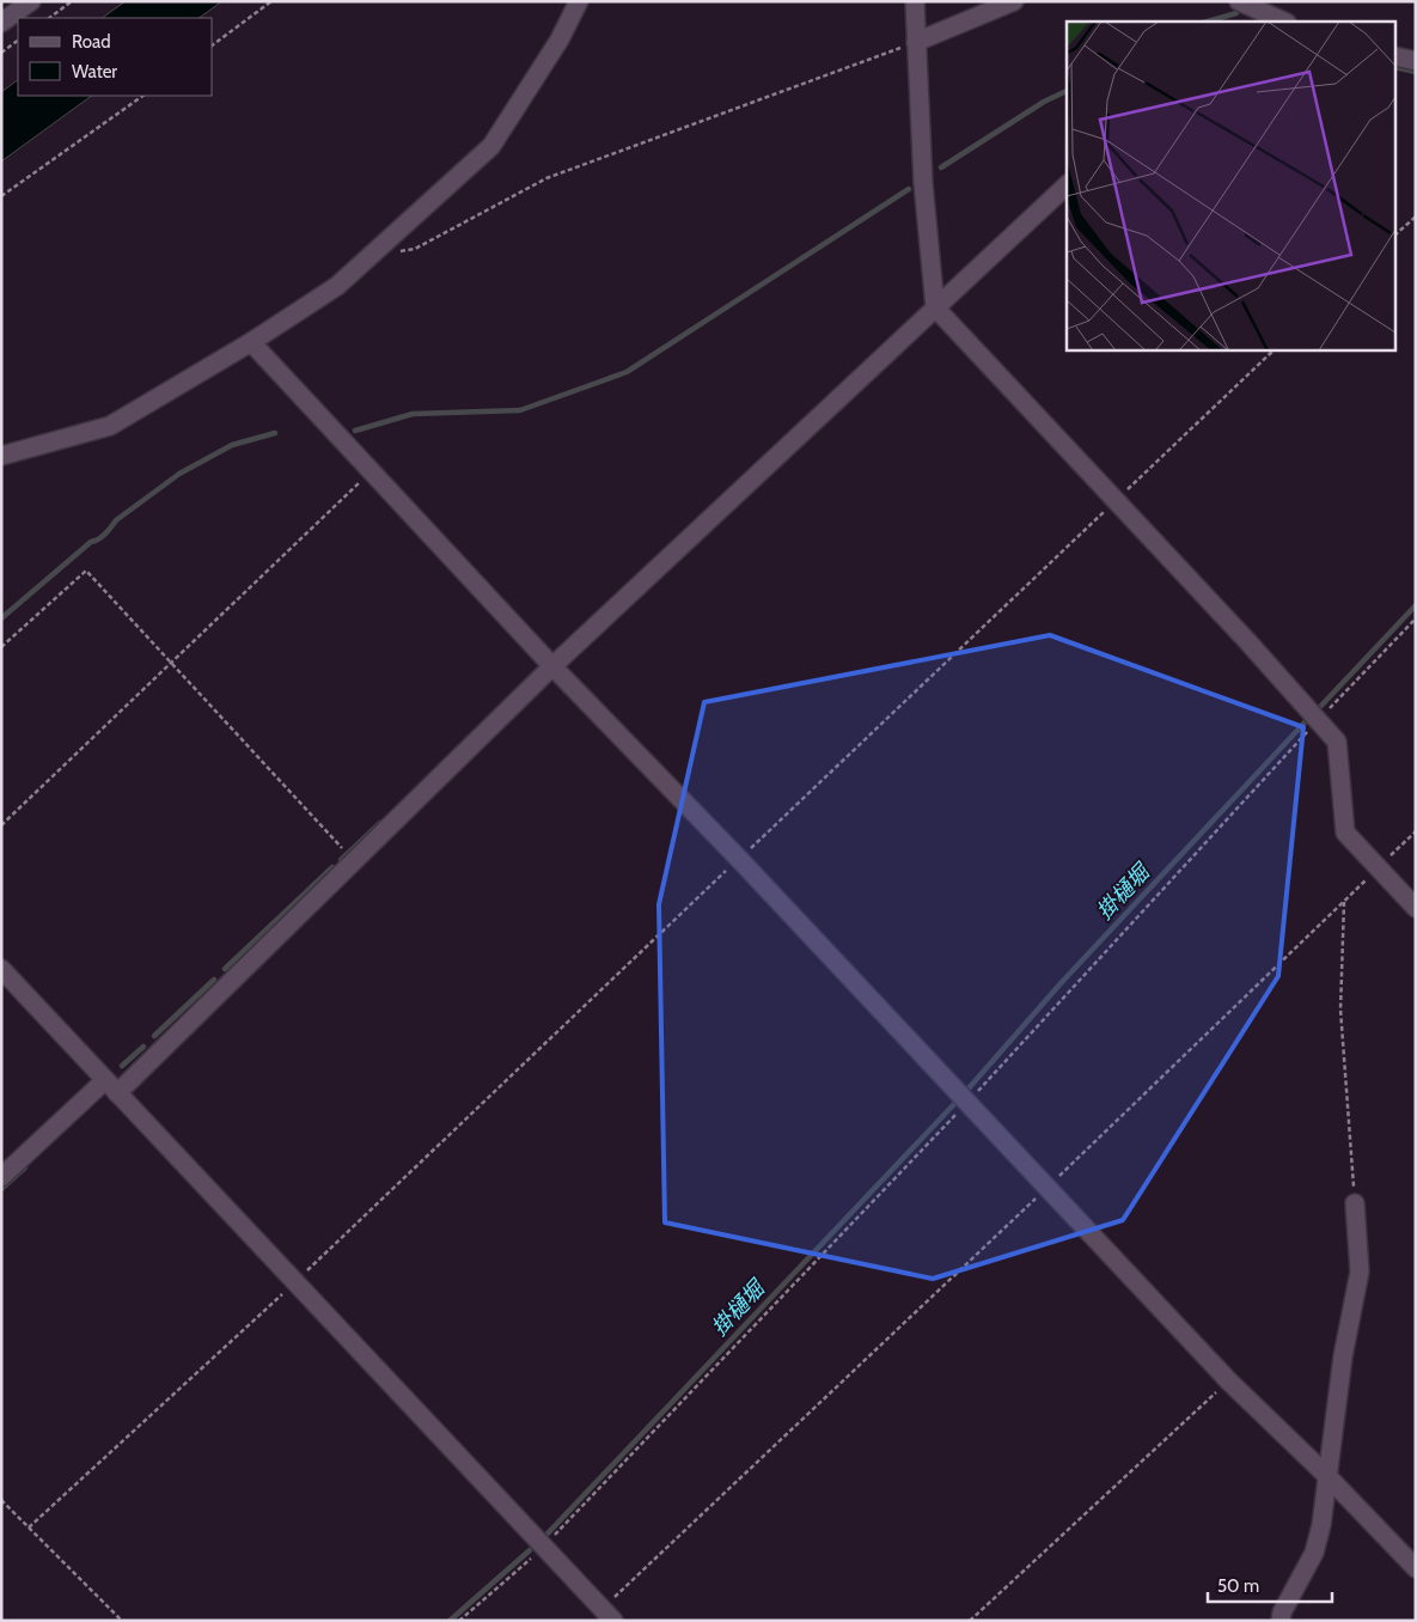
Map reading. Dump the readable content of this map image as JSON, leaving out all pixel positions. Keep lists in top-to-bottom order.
{
  "water": ["掛樋堀"],
  "legend": ["Road", "Water"],
  "scale_bar": "50 m"
}
